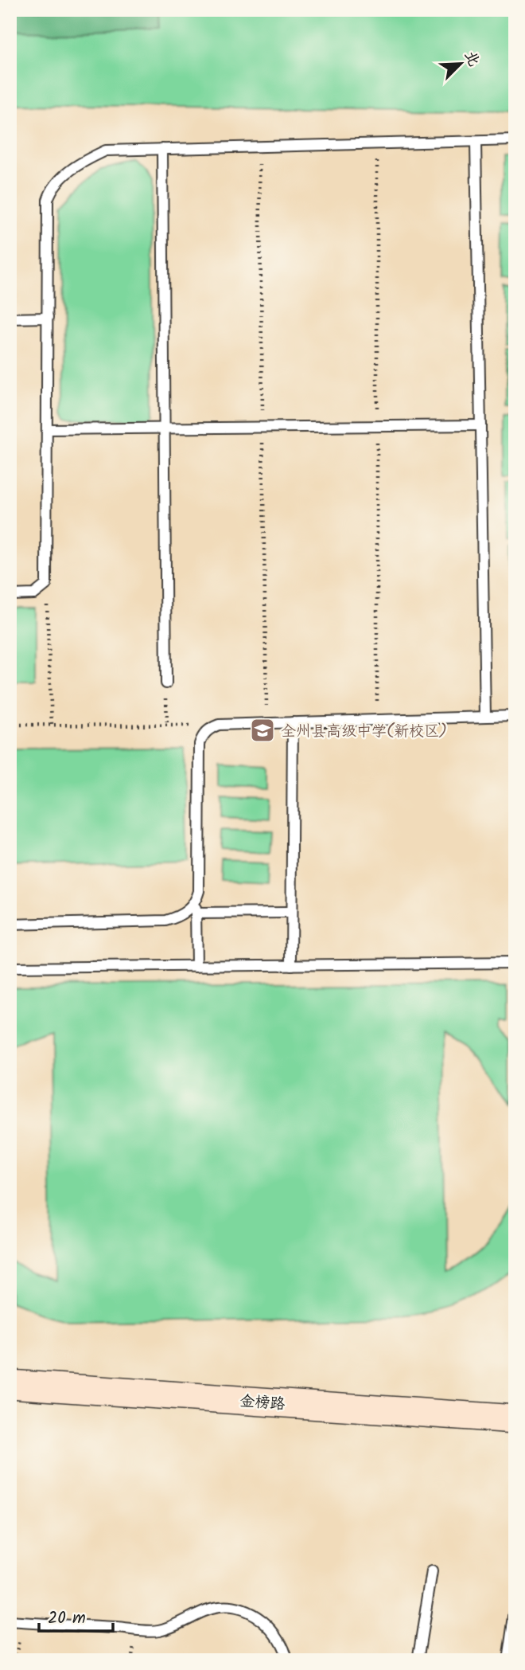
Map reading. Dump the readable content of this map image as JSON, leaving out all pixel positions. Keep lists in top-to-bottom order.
{
  "streets": {
    "main road": ["金榜路"]
  },
  "places": {
    "school or university": ["全州县高级中学(新校区)"]
  },
  "scale_bar": "20 m",
  "north": "top right"
}
